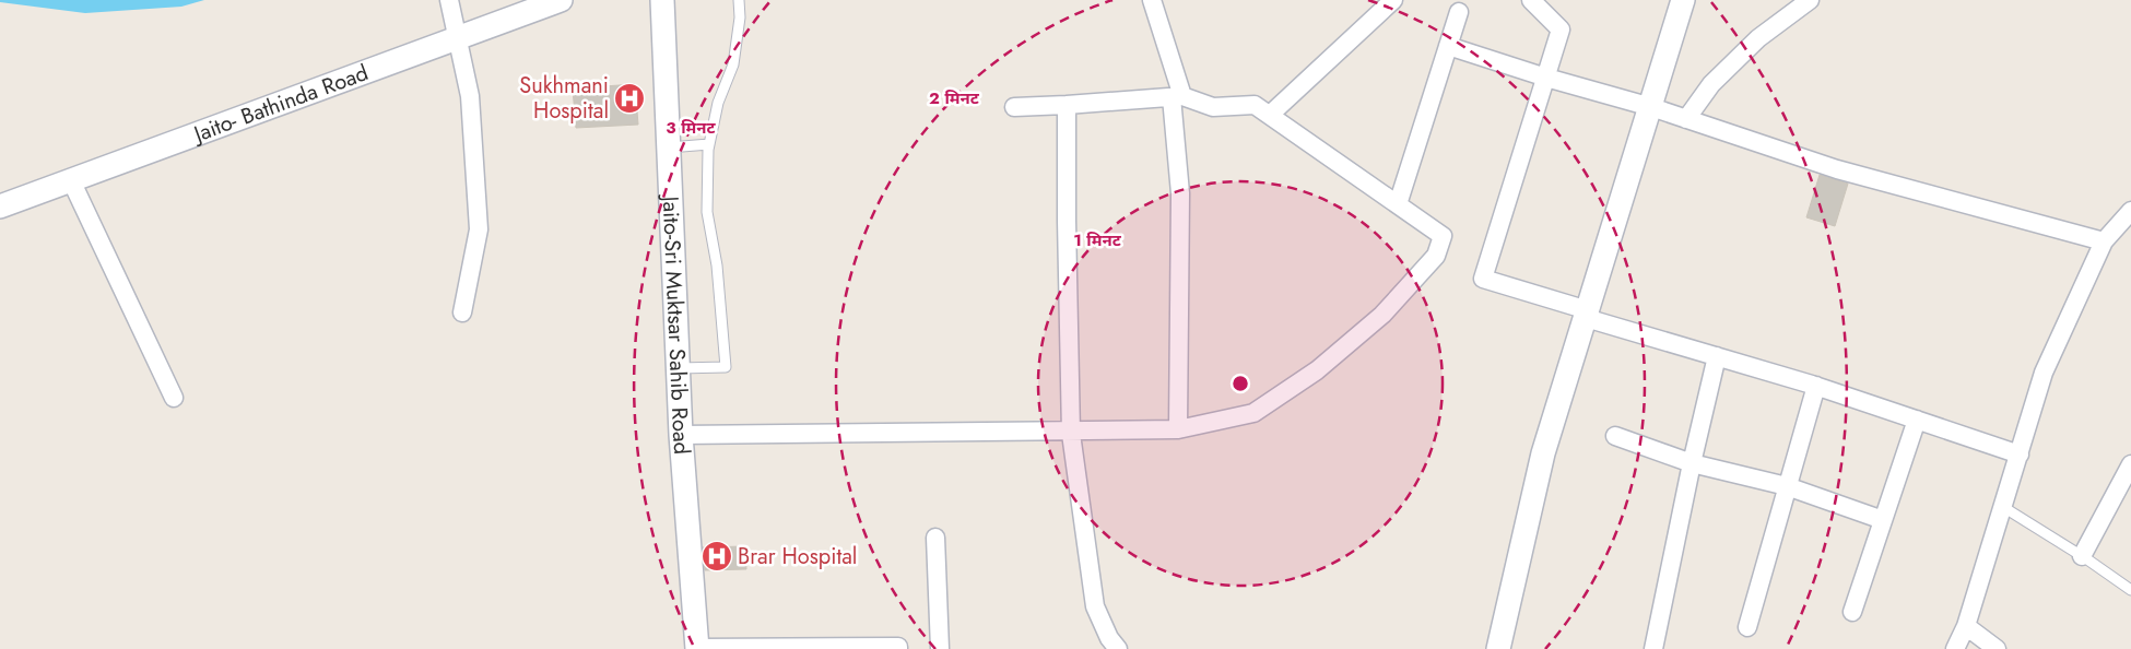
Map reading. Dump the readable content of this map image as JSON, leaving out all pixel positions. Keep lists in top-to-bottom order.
{
  "streets": {
    "street": ["Jaito- Bathinda Road", "Jaito-Sri Muktsar Sahib Road"]
  },
  "places": {
    "hospital": ["Sukhmani Hospital", "Brar Hospital"]
  },
  "rings": ["2 मिनट", "3 मिनट", "1 मिनट"]
}
